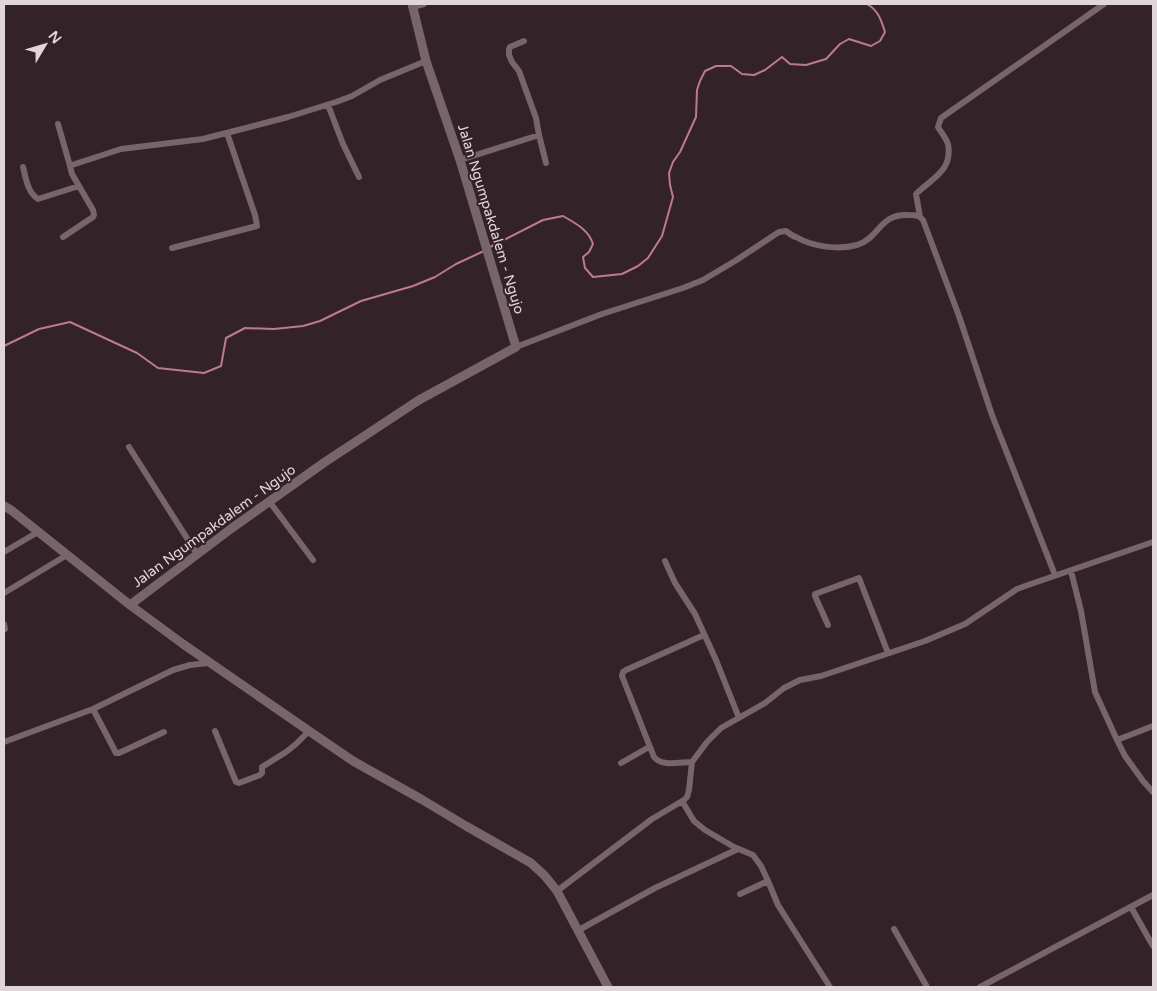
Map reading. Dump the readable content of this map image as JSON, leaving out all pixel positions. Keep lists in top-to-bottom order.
{
  "streets": {
    "street": ["Jalan Ngumpakdalem - Ngujo"]
  },
  "north": "top right"
}
